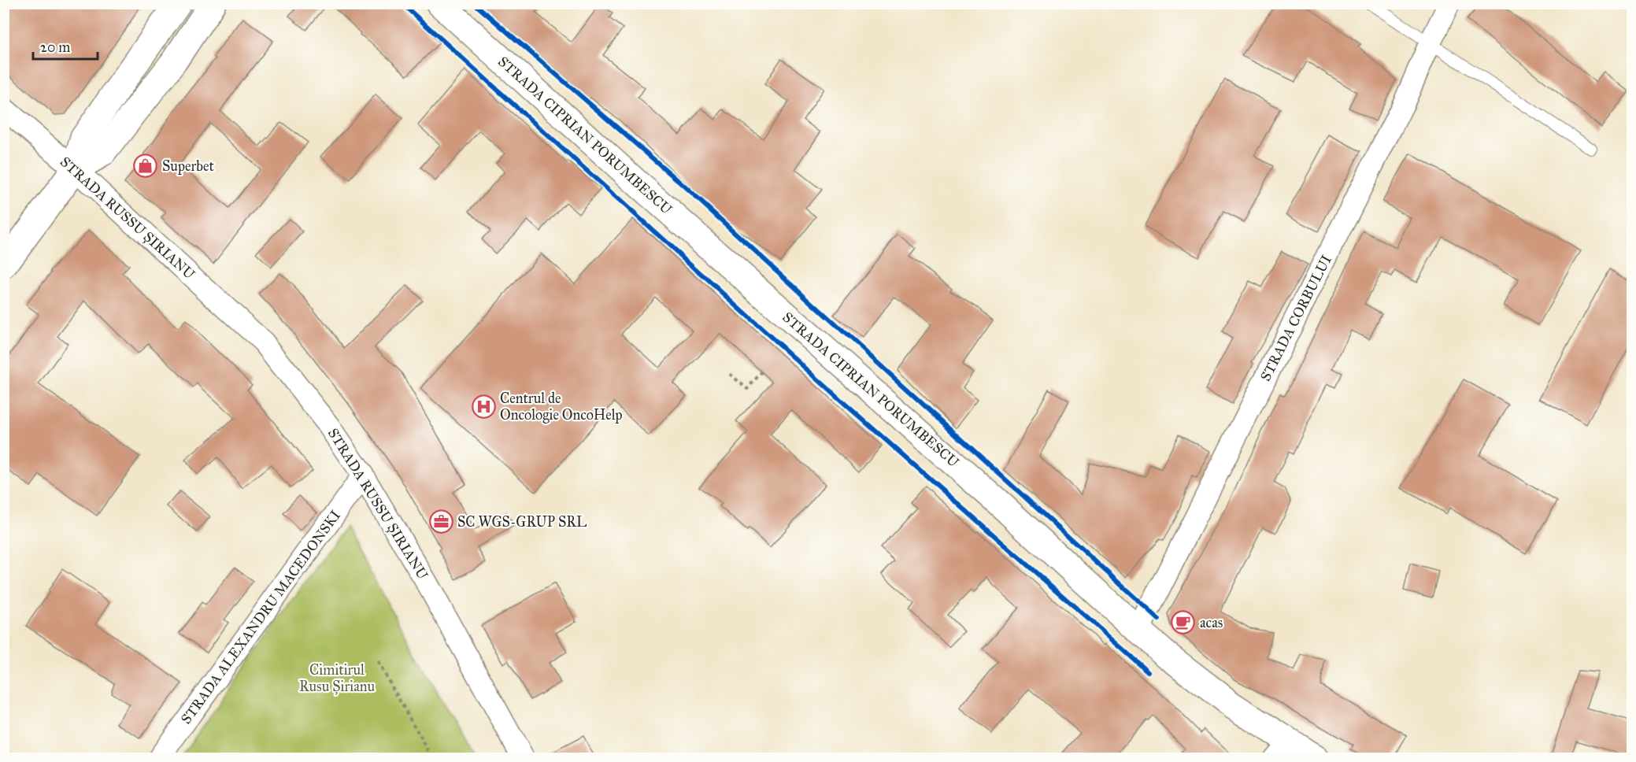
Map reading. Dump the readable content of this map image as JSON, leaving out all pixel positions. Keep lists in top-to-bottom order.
{
  "streets": {
    "street": [
      "STRADA CIPRIAN PORUMBESCU",
      "STRADA RUSSU ȘIRIANU",
      "STRADA CORBULUI",
      "STRADA ALEXANDRU MACEDONSKI"
    ]
  },
  "crossings": [
    ["STRADA CIPRIAN PORUMBESCU", "STRADA CORBULUI"],
    ["STRADA RUSSU ȘIRIANU", "STRADA ALEXANDRU MACEDONSKI"]
  ],
  "parks": ["Cimitirul Rusu Șirianu"],
  "places": {
    "shop": ["Superbet"],
    "hospital": ["Centrul de Oncologie OncoHelp"],
    "office": ["SC WGS-GRUP SRL"],
    "cafe": ["acas"]
  },
  "scale_bar": "20 m"
}
